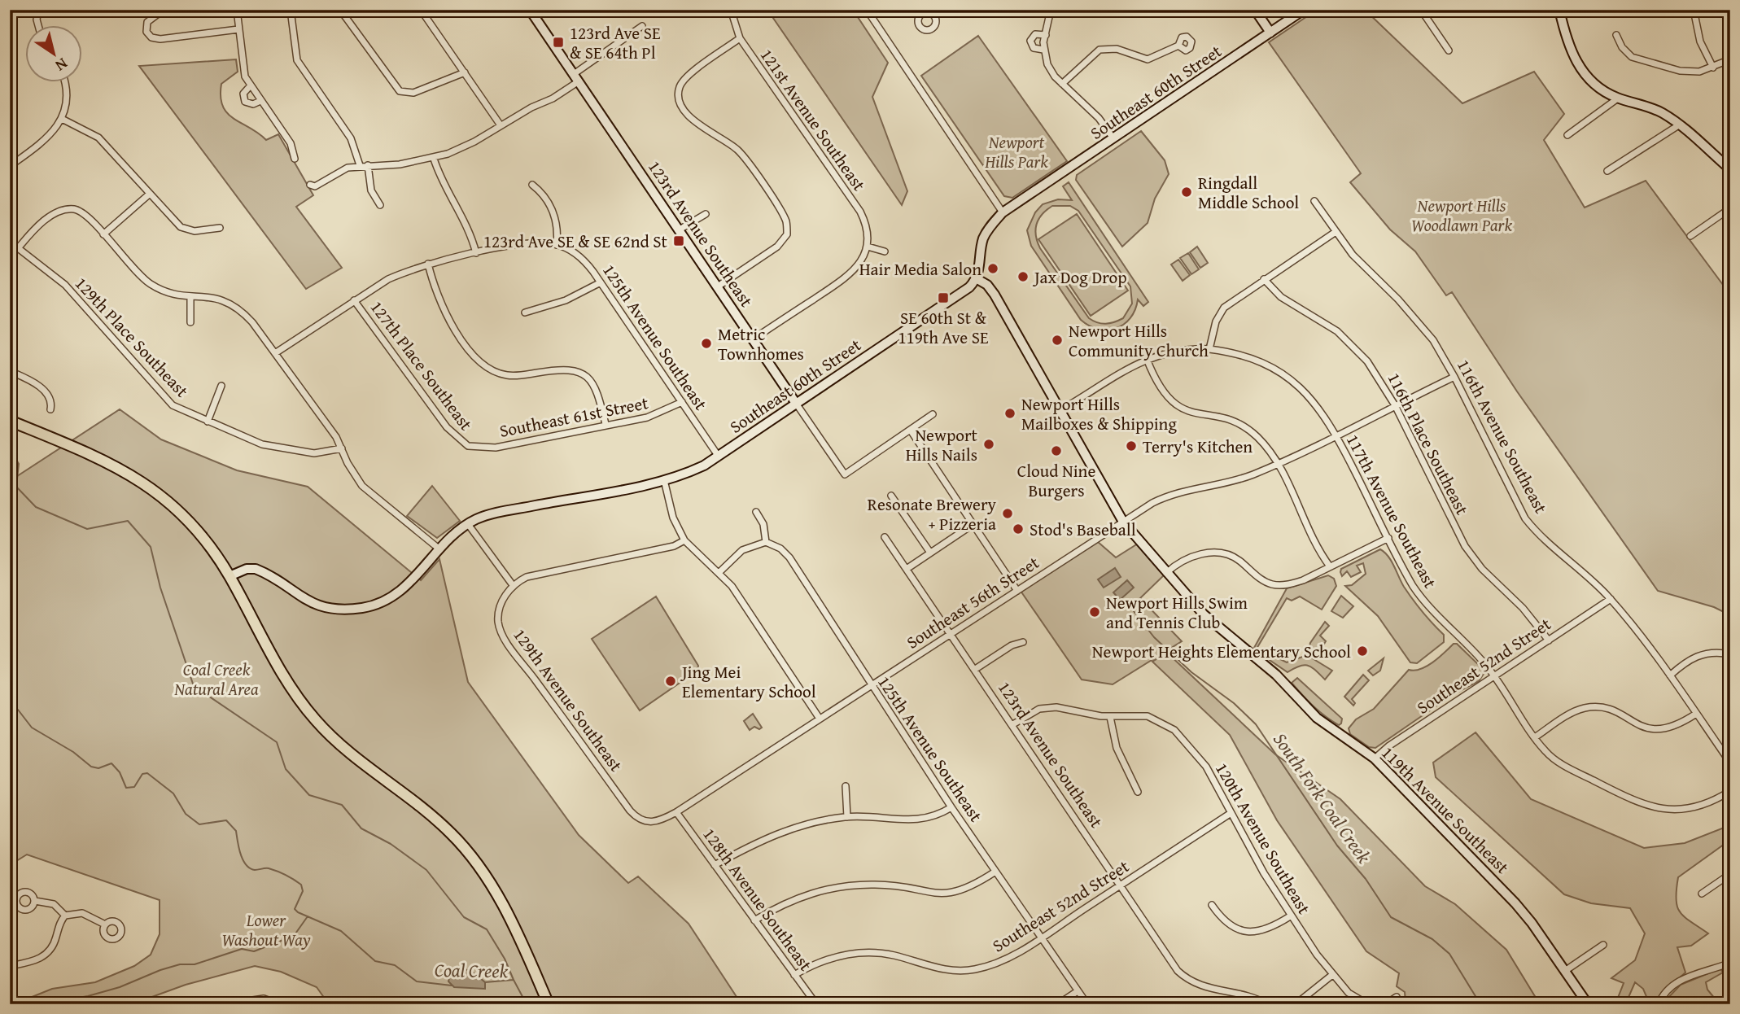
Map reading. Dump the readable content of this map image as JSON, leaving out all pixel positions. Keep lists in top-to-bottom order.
{
  "streets": {
    "street": [
      "Southeast 60th Street",
      "121st Avenue Southeast",
      "123rd Avenue Southeast",
      "129th Place Southeast",
      "125th Avenue Southeast",
      "127th Place Southeast",
      "Southeast 61st Street",
      "116th Avenue Southeast",
      "116th Place Southeast",
      "117th Avenue Southeast",
      "Southeast 56th Street",
      "Southeast 52nd Street",
      "129th Avenue Southeast",
      "119th Avenue Southeast",
      "120th Avenue Southeast",
      "128th Avenue Southeast"
    ]
  },
  "crossings": [
    ["Southeast 60th Street", "123rd Avenue Southeast"],
    ["Southeast 60th Street", "125th Avenue Southeast"],
    ["Southeast 60th Street", "119th Avenue Southeast"],
    ["123rd Avenue Southeast", "Southeast 56th Street"],
    ["123rd Avenue Southeast", "Southeast 52nd Street"],
    ["123rd Avenue Southeast", "120th Avenue Southeast"],
    ["125th Avenue Southeast", "Southeast 61st Street"],
    ["125th Avenue Southeast", "Southeast 56th Street"],
    ["125th Avenue Southeast", "Southeast 52nd Street"],
    ["127th Place Southeast", "Southeast 61st Street"],
    ["116th Avenue Southeast", "Southeast 56th Street"],
    ["116th Avenue Southeast", "Southeast 52nd Street"],
    ["116th Place Southeast", "Southeast 56th Street"],
    ["116th Place Southeast", "Southeast 52nd Street"],
    ["117th Avenue Southeast", "Southeast 56th Street"],
    ["117th Avenue Southeast", "Southeast 52nd Street"],
    ["117th Avenue Southeast", "119th Avenue Southeast"],
    ["Southeast 56th Street", "129th Avenue Southeast"],
    ["Southeast 56th Street", "119th Avenue Southeast"],
    ["Southeast 56th Street", "128th Avenue Southeast"],
    ["Southeast 52nd Street", "119th Avenue Southeast"],
    ["Southeast 52nd Street", "120th Avenue Southeast"],
    ["Southeast 52nd Street", "128th Avenue Southeast"]
  ],
  "water": ["South Fork Coal Creek", "Coal Creek"],
  "parks": [
    "Newport Hills Park",
    "Newport Hills Woodlawn Park",
    "Coal Creek Natural Area",
    "Lower Washout Way"
  ],
  "places": {
    "transit": ["123rd Ave SE & SE 64th Pl", "123rd Ave SE & SE 62nd St", "SE 60th St & 119th Ave SE"],
    "other": [
      "Ringdall Middle School",
      "Hair Media Salon",
      "Jax Dog Drop",
      "Newport Hills Community Church",
      "Metric Townhomes",
      "Newport Hills Mailboxes & Shipping",
      "Newport Hills Nails",
      "Terry's Kitchen",
      "Cloud Nine Burgers",
      "Resonate Brewery + Pizzeria",
      "Stod's Baseball",
      "Newport Hills Swim and Tennis Club",
      "Newport Heights Elementary School",
      "Jing Mei Elementary School"
    ]
  },
  "north": "bottom right"
}
